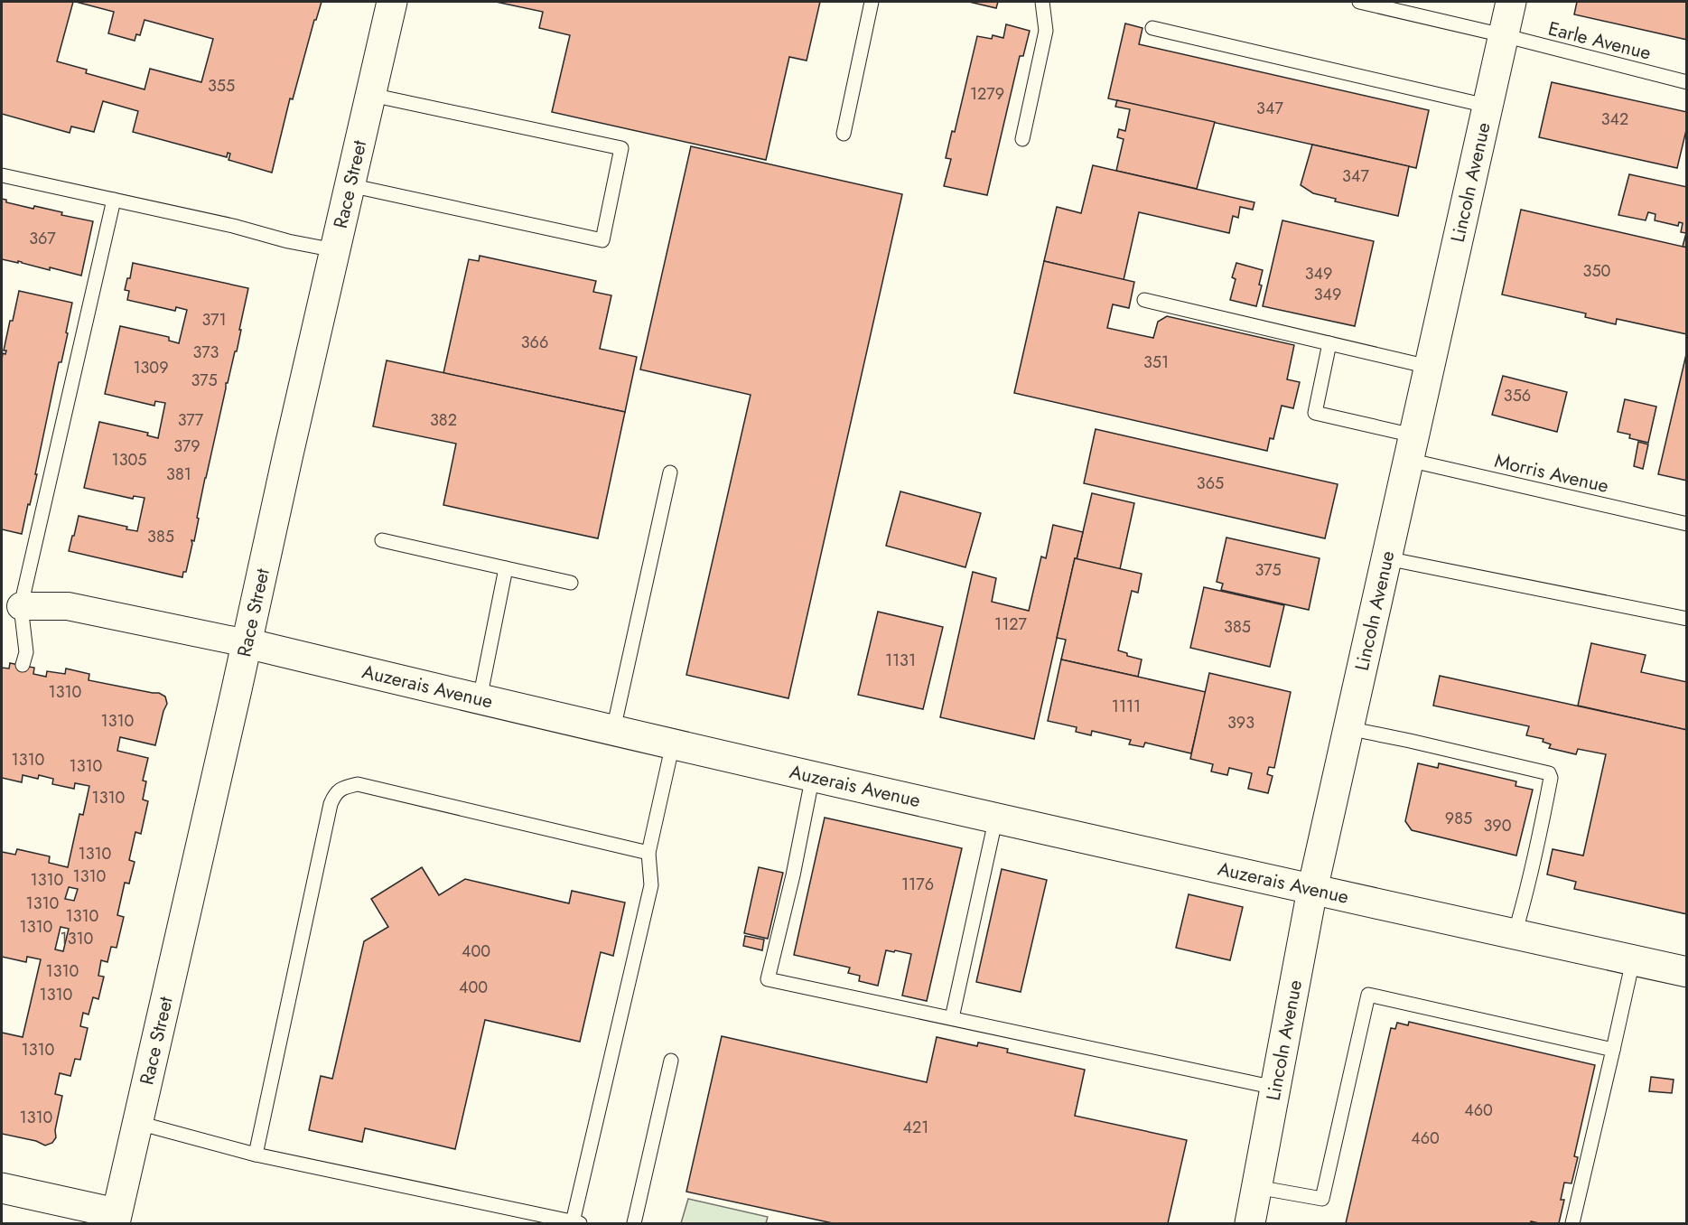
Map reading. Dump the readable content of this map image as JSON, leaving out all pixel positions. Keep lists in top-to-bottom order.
{
  "streets": {
    "main road": ["Lincoln Avenue", "Race Street", "Auzerais Avenue"],
    "lane": ["Earle Avenue", "Morris Avenue"]
  },
  "crossings": [
    ["Earle Avenue", "Lincoln Avenue"],
    ["Lincoln Avenue", "Morris Avenue"],
    ["Lincoln Avenue", "Auzerais Avenue"],
    ["Race Street", "Auzerais Avenue"]
  ],
  "house_numbers": [
    "355",
    "1279",
    "347",
    "342",
    "347",
    "367",
    "350",
    "349",
    "349",
    "371",
    "366",
    "373",
    "351",
    "1309",
    "375",
    "356",
    "377",
    "382",
    "379",
    "1305",
    "381",
    "365",
    "385",
    "375",
    "1127",
    "385",
    "1131",
    "1310",
    "1111",
    "1310",
    "393",
    "1310",
    "1310",
    "1310",
    "985",
    "390",
    "1310",
    "1310",
    "1310",
    "1176",
    "1310",
    "1310",
    "1310",
    "1310",
    "400",
    "1310",
    "400",
    "1310",
    "1310",
    "460",
    "1310",
    "421",
    "460"
  ]
}
